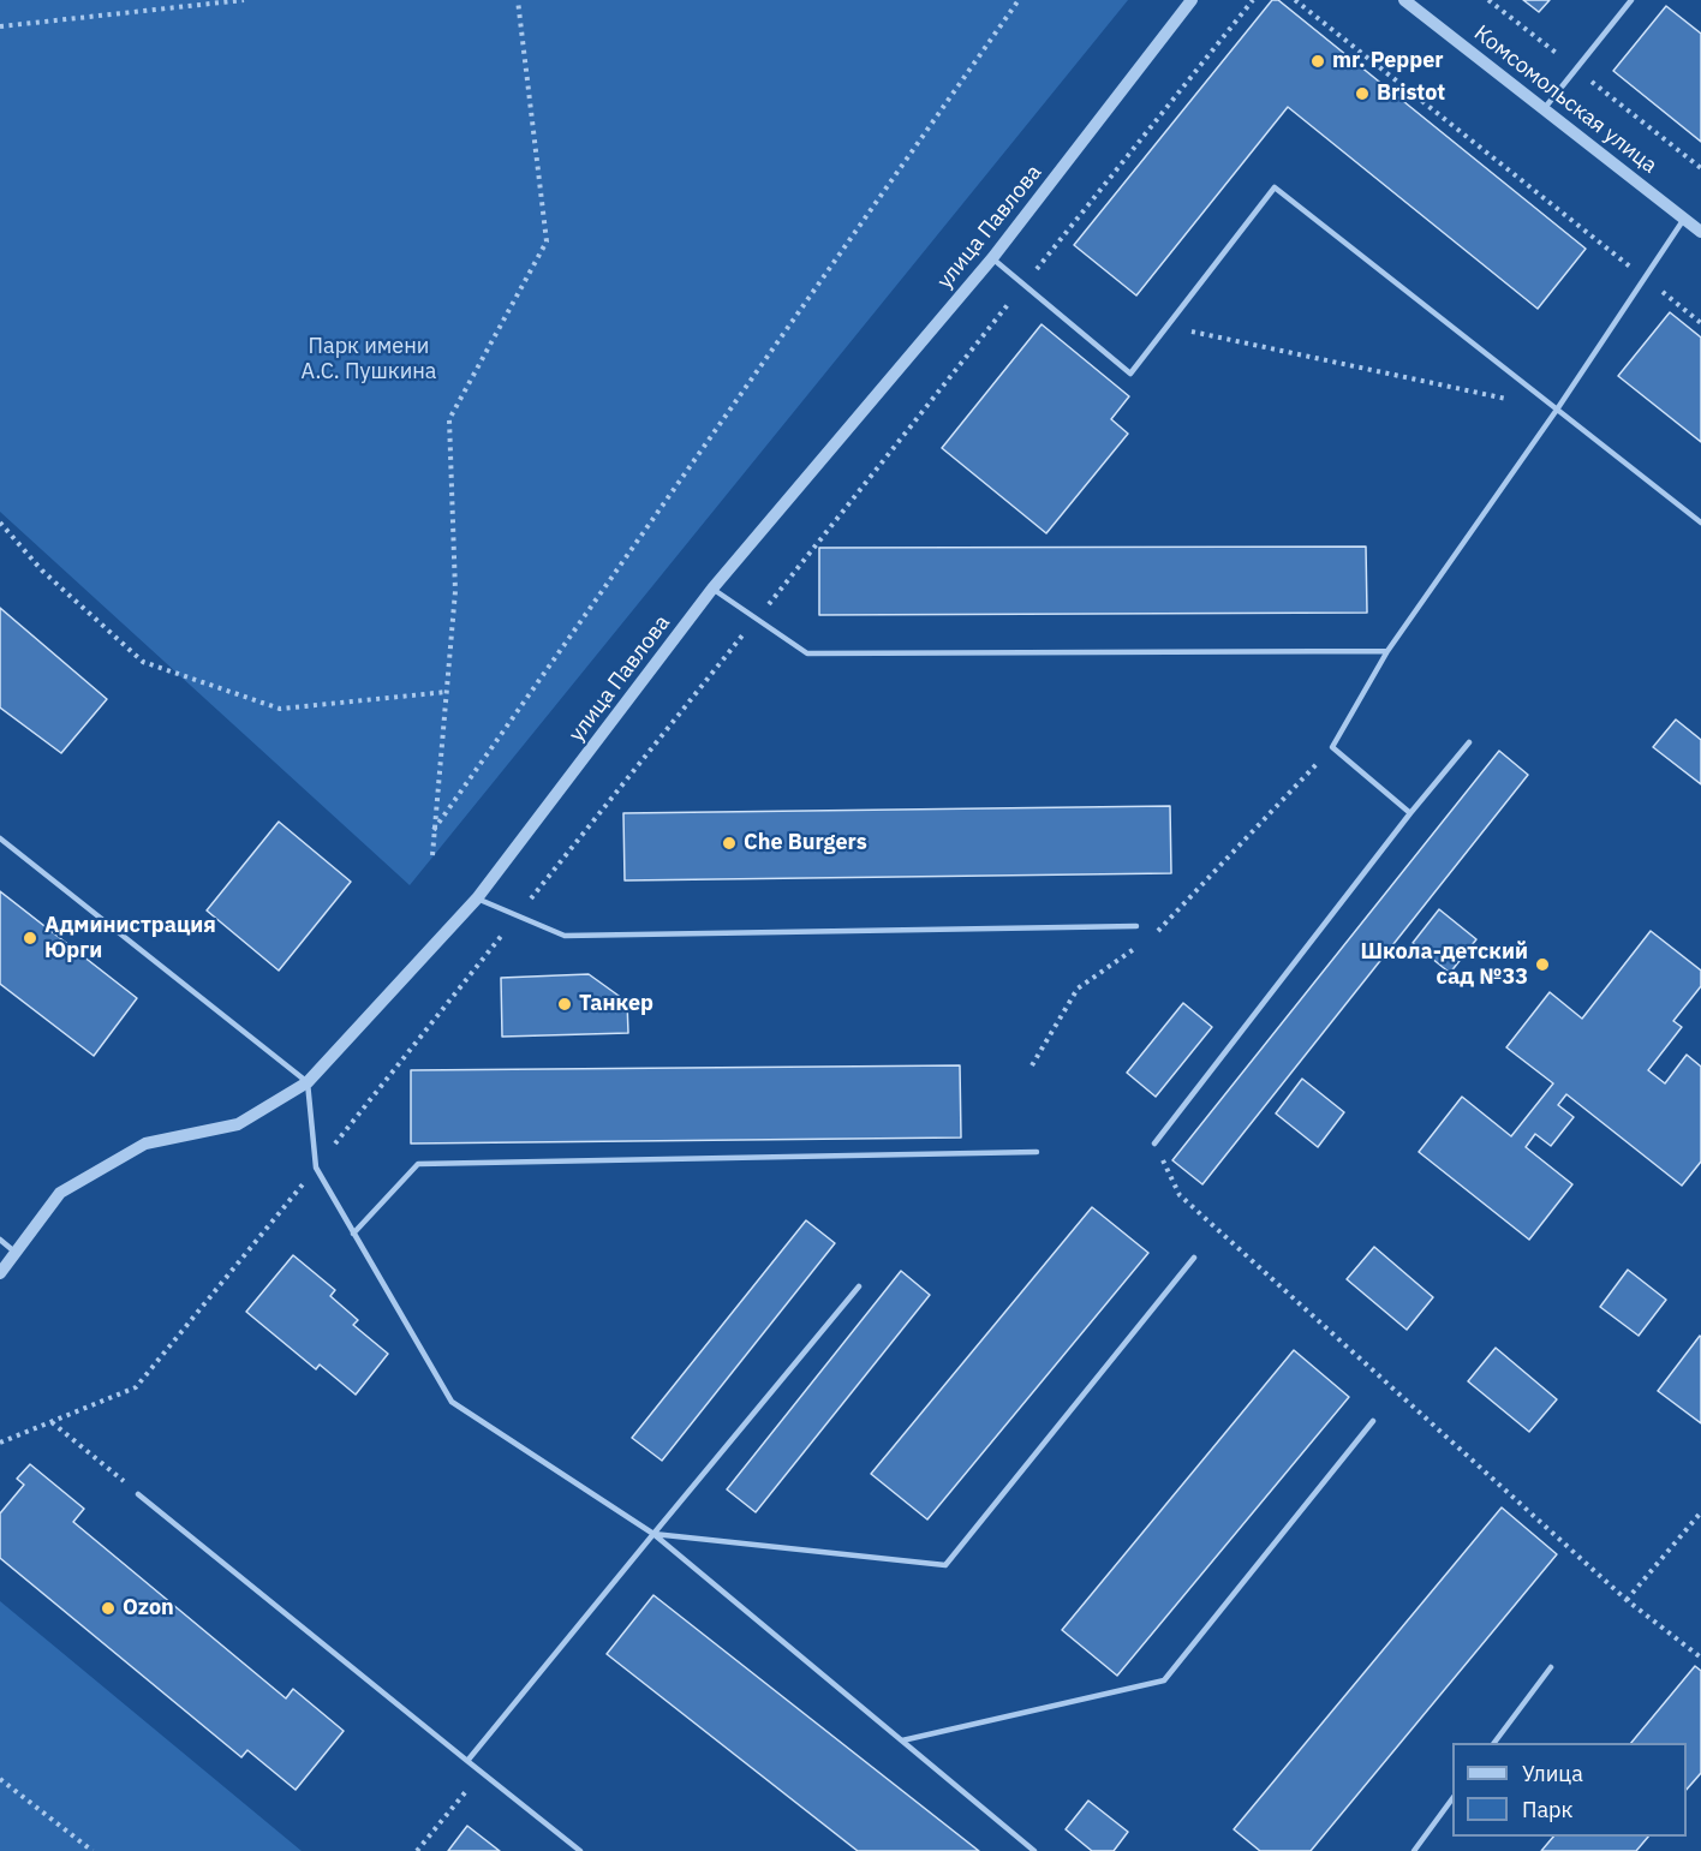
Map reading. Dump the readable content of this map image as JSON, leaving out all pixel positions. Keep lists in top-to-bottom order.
{
  "streets": {
    "street": ["Комсомольская улица", "улица Павлова"]
  },
  "parks": ["Парк имени А.С. Пушкина"],
  "places": [
    "mr. Pepper",
    "Bristot",
    "Che Burgers",
    "Администрация Юрги",
    "Школа-детский сад №33",
    "Танкер",
    "Ozon"
  ],
  "legend": ["Улица", "Парк"]
}
